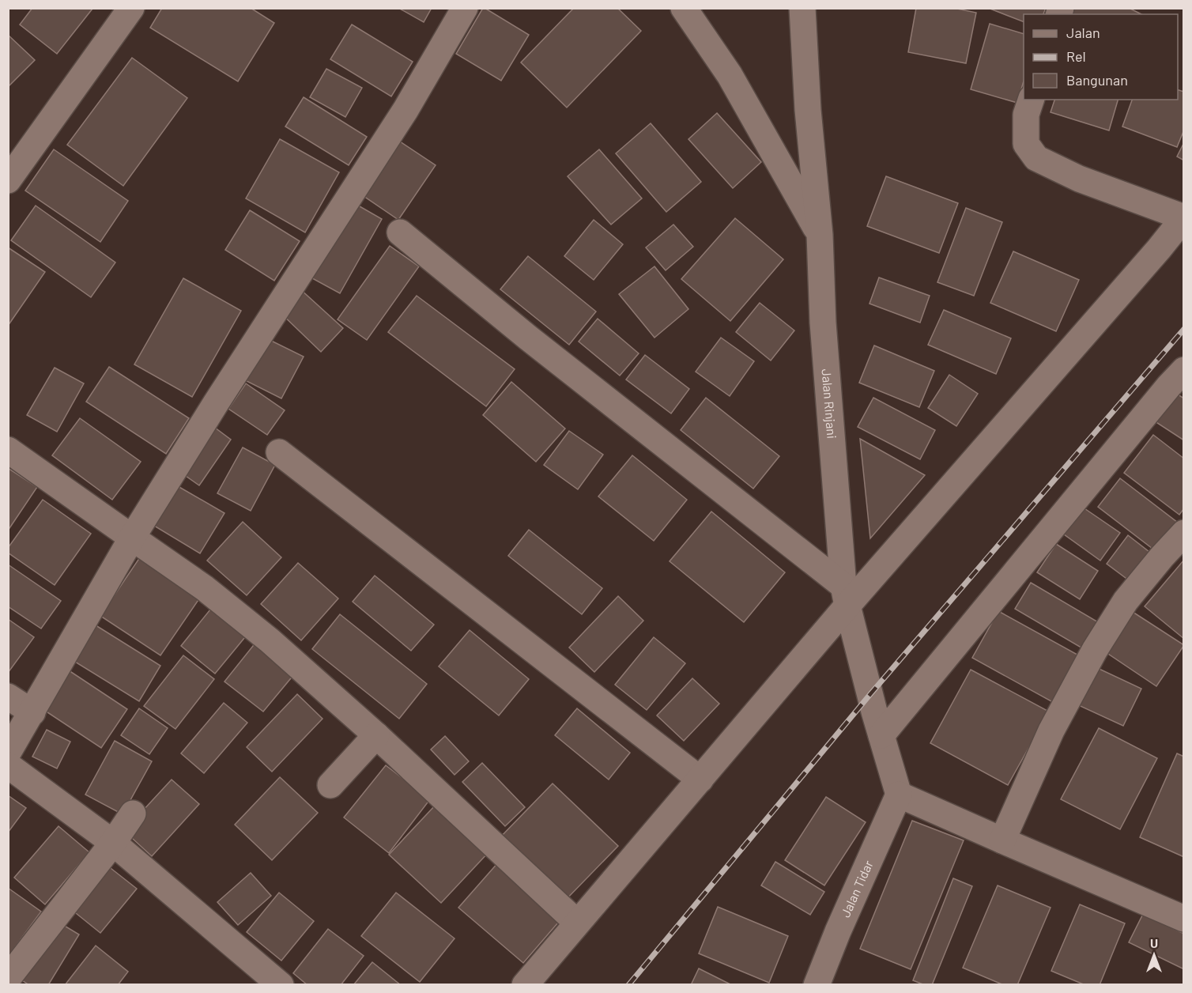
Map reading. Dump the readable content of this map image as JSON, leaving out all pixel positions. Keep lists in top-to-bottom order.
{
  "streets": {
    "street": ["Jalan Rinjani", "Jalan Tidar"]
  },
  "crossings": [
    ["Jalan Rinjani", "Jalan Tidar"]
  ],
  "legend": ["Jalan", "Rel", "Bangunan"],
  "north": "top"
}
